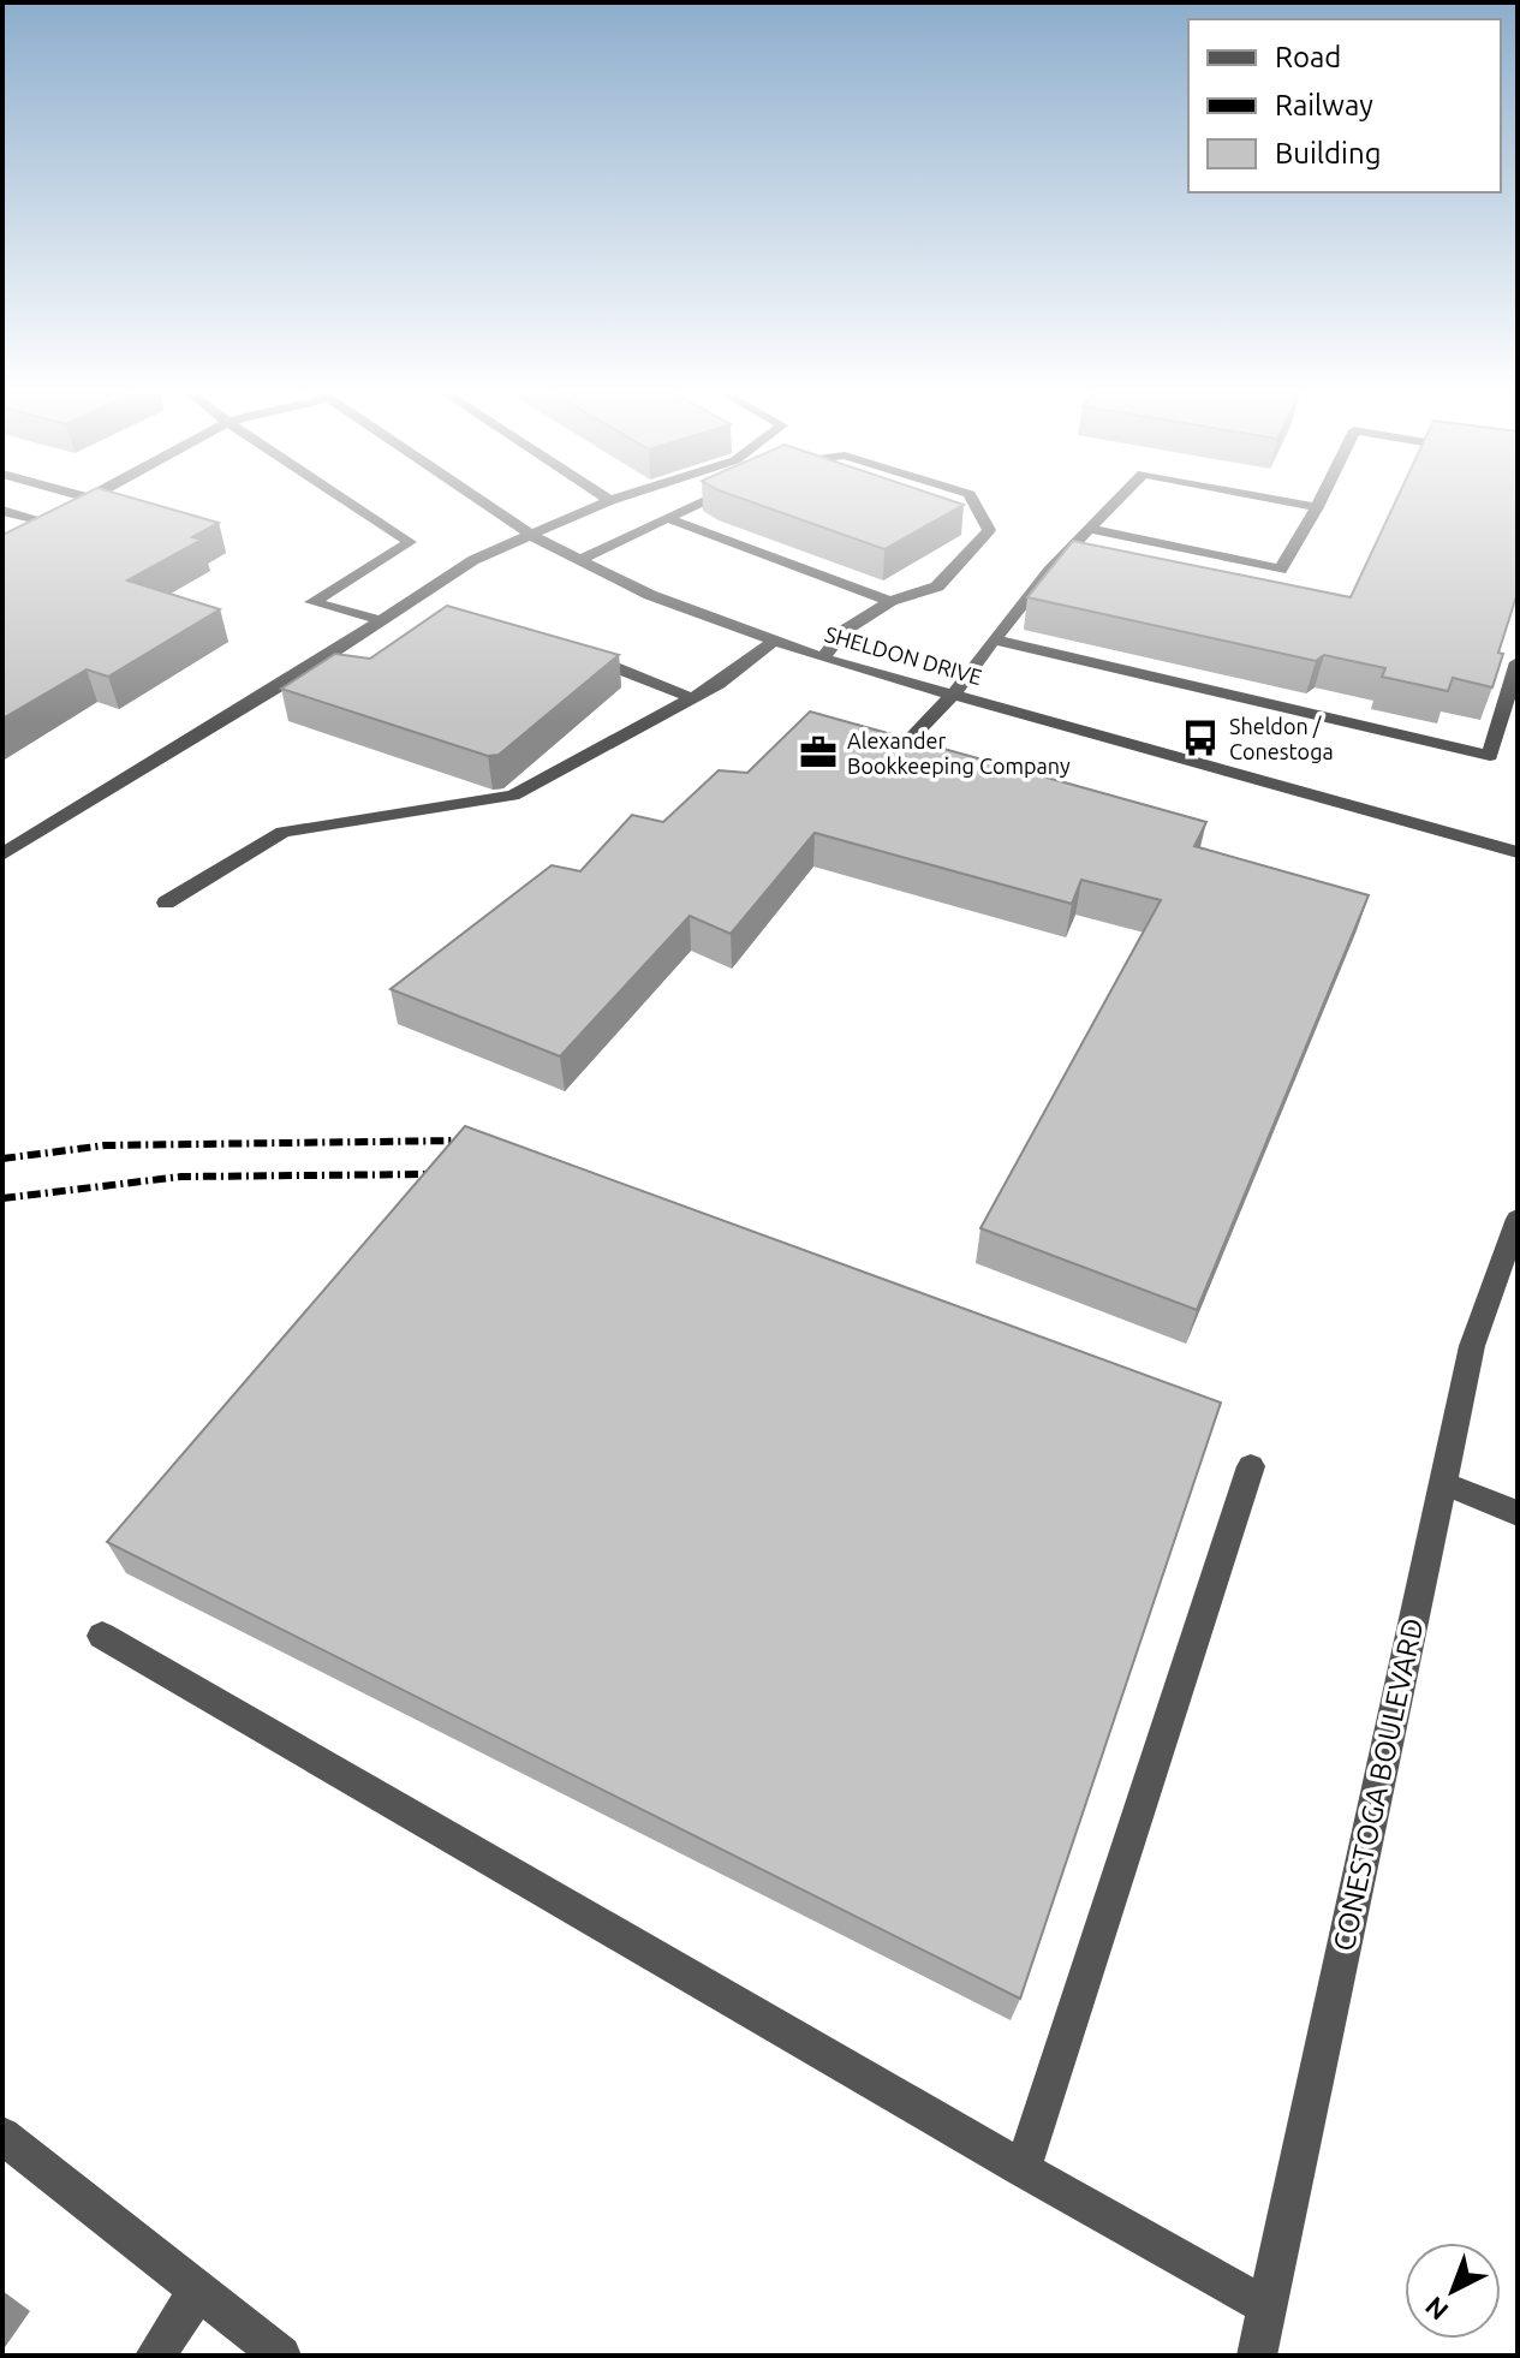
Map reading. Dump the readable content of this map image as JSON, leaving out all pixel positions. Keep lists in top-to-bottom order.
{
  "streets": {
    "street": ["SHELDON DRIVE", "CONESTOGA BOULEVARD"]
  },
  "places": {
    "bus stop": ["Sheldon / Conestoga"],
    "office": ["Alexander Bookkeeping Company"]
  },
  "legend": ["Road", "Railway", "Building"],
  "north": "bottom left"
}
